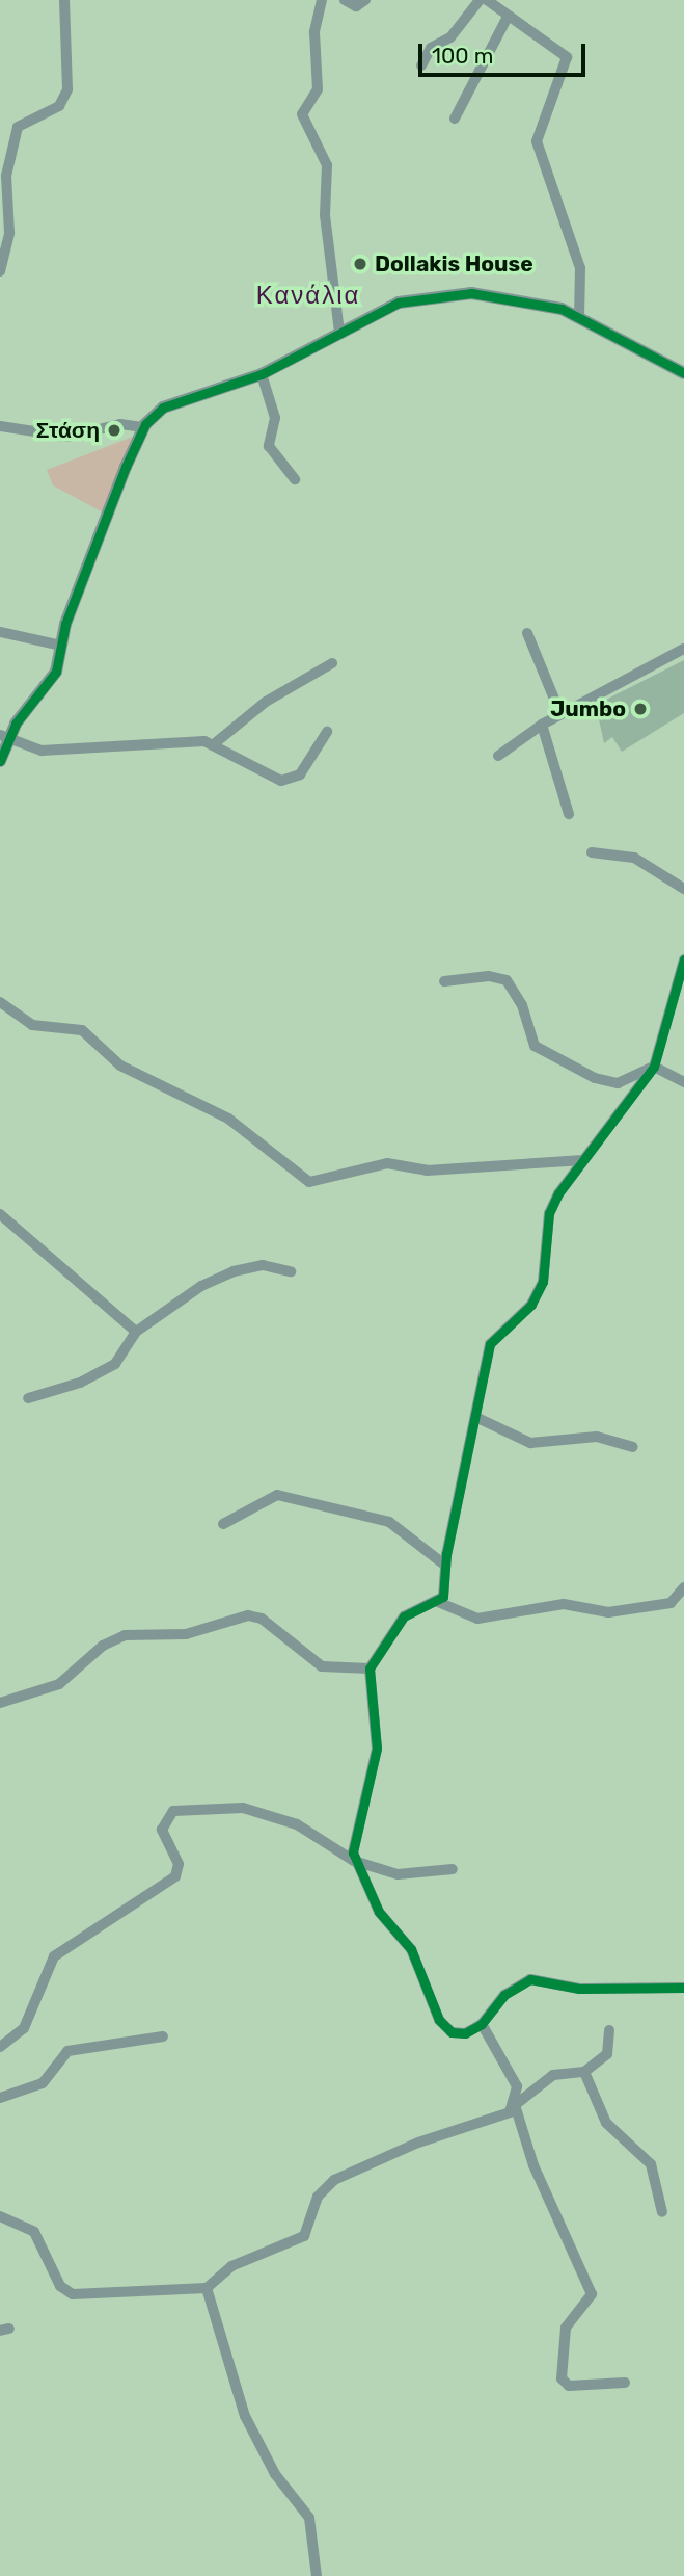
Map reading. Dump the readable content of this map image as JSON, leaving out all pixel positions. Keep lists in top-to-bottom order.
{
  "districts": ["Κανάλια"],
  "places": ["Dollakis House", "Στάση", "Jumbo"],
  "scale_bar": "100 m"
}
